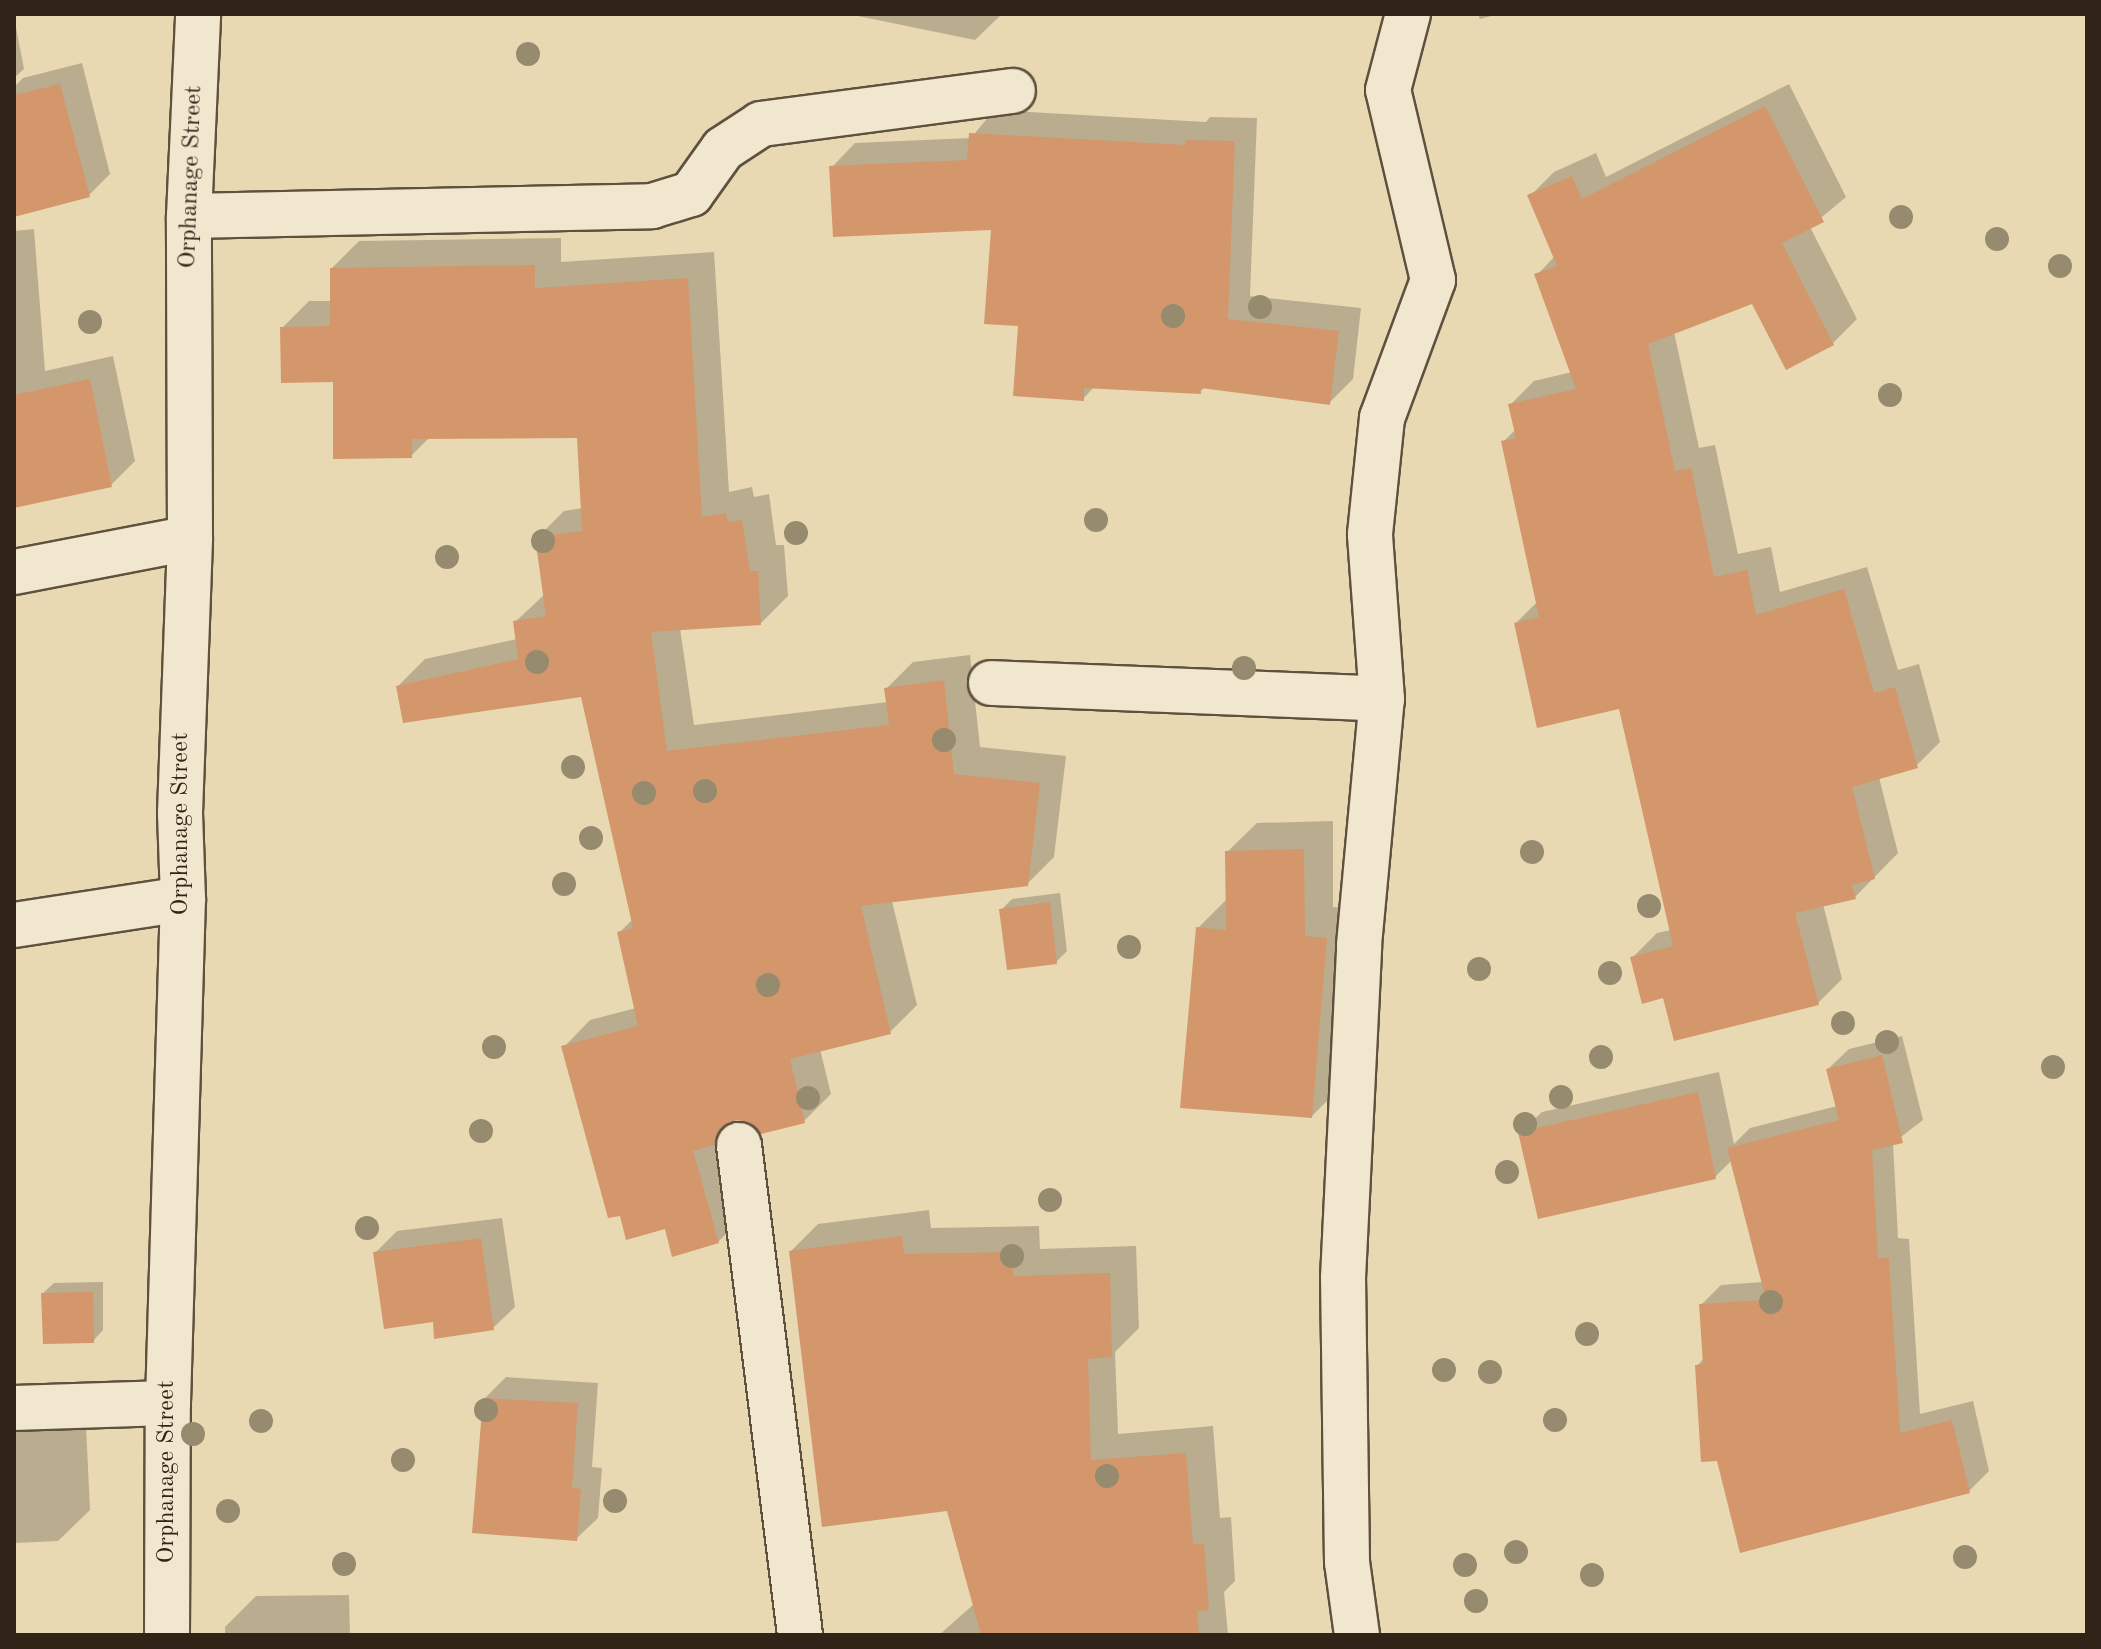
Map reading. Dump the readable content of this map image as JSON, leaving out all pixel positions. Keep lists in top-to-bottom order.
{
  "streets": {
    "street": ["Orphanage Street"]
  }
}
